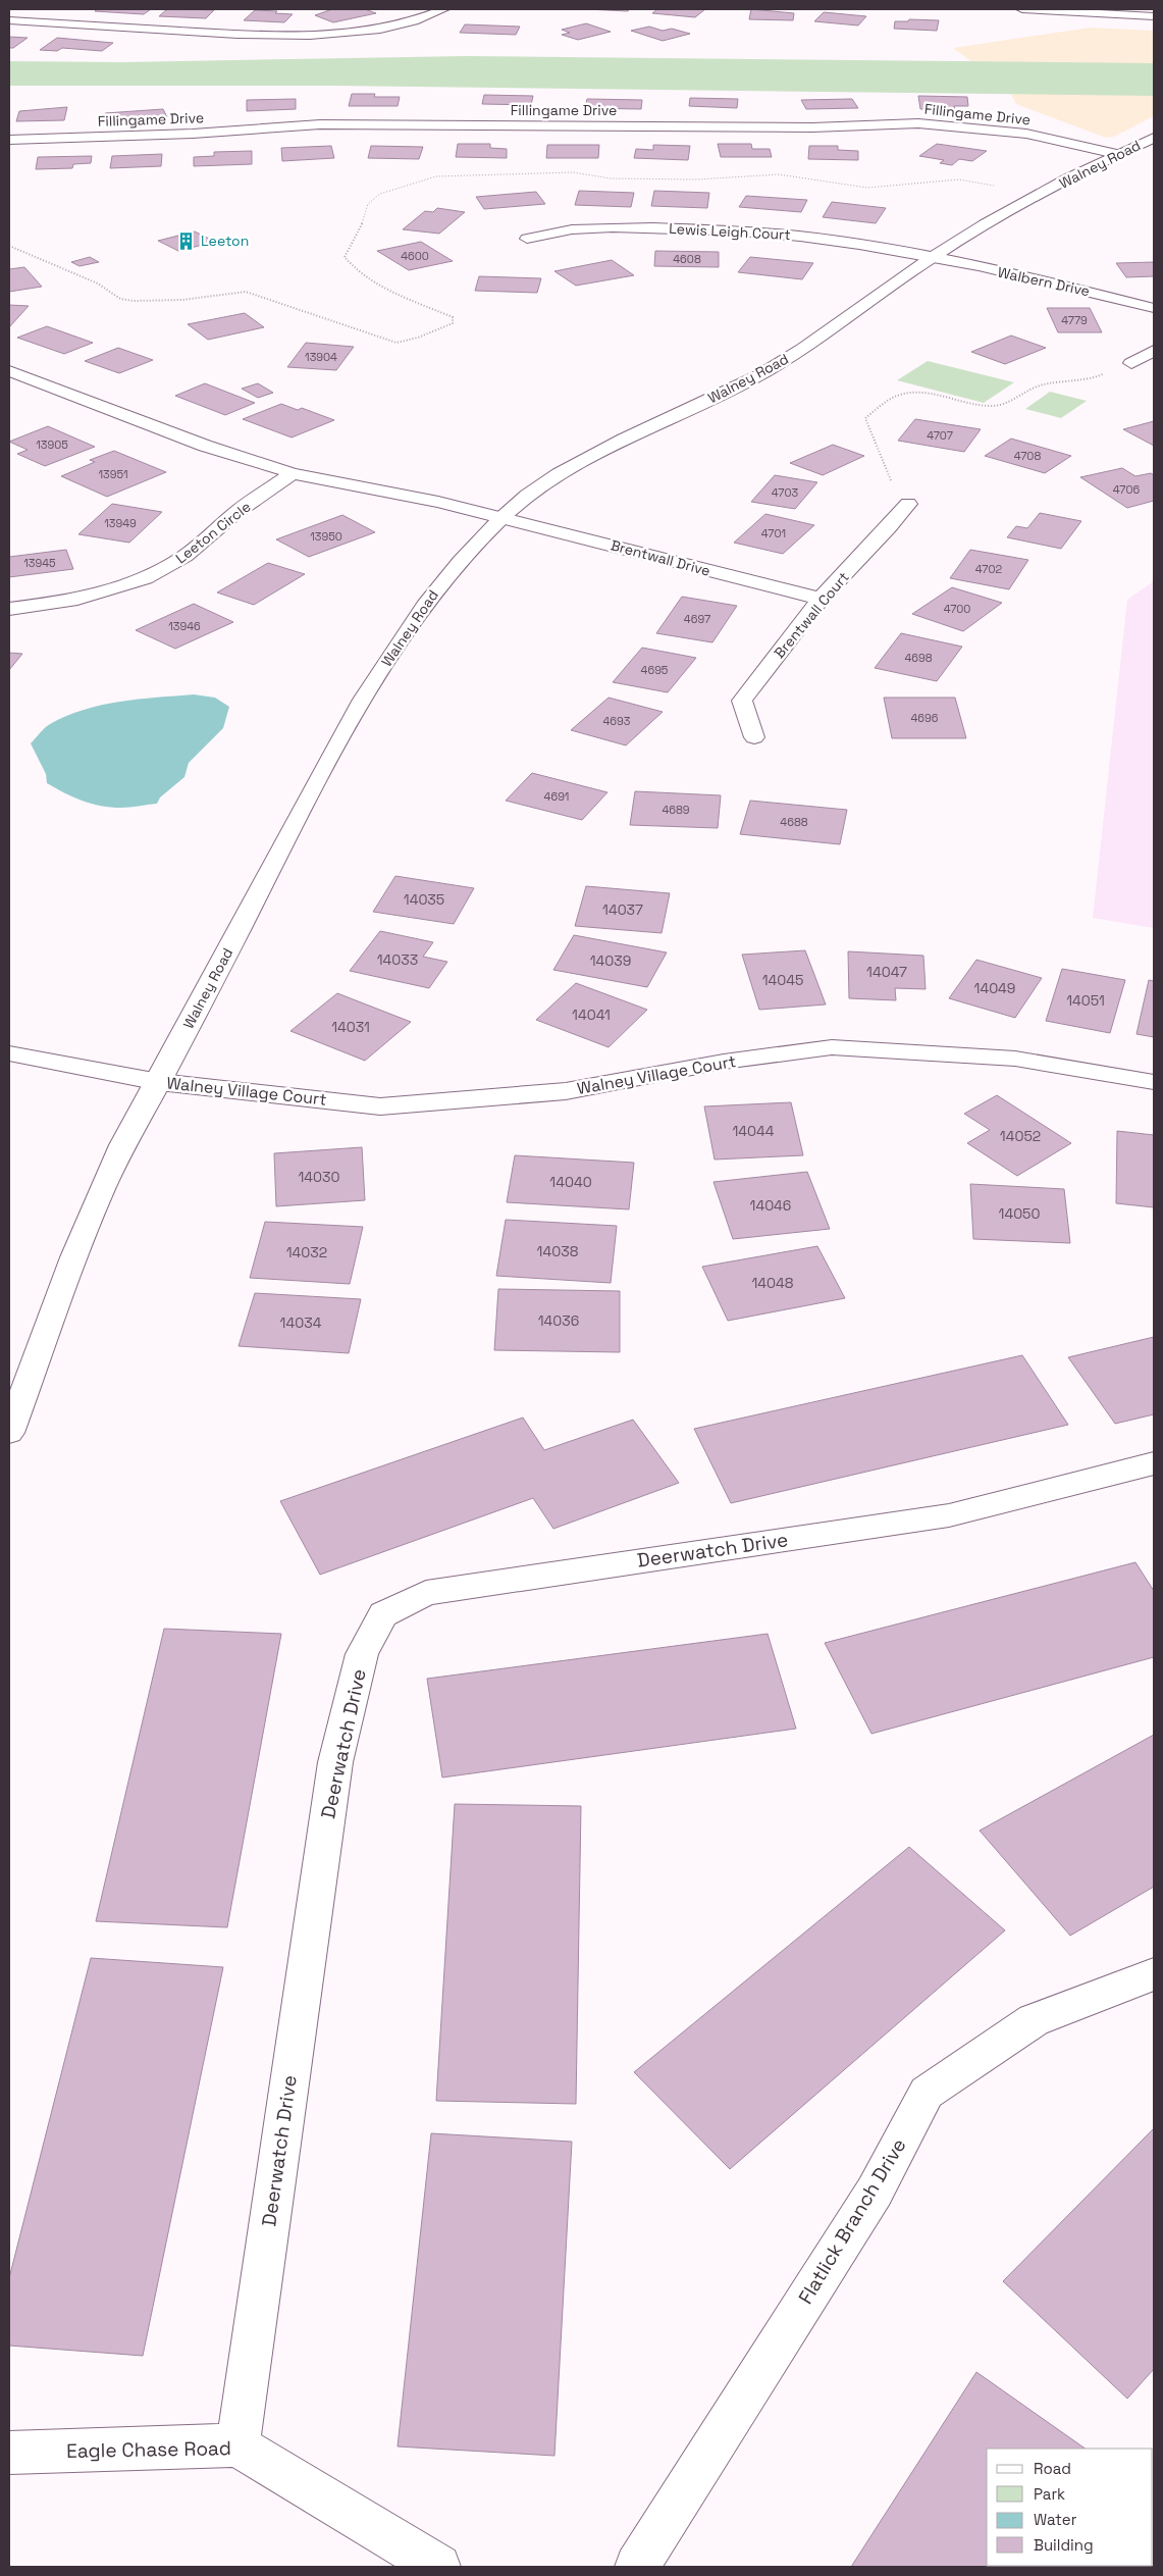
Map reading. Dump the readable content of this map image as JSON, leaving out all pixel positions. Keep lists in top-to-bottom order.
{
  "streets": {
    "street": [
      "Fillingame Drive",
      "Walney Road",
      "Lewis Leigh Court",
      "Walbern Drive",
      "Leeton Circle",
      "Brentwall Drive",
      "Brentwall Court",
      "Walney Village Court",
      "Deerwatch Drive",
      "Flatlick Branch Drive",
      "Eagle Chase Road"
    ]
  },
  "crossings": [
    ["Fillingame Drive", "Walney Road"],
    ["Walney Road", "Lewis Leigh Court"],
    ["Walney Road", "Walbern Drive"],
    ["Walney Road", "Brentwall Drive"],
    ["Walney Road", "Walney Village Court"],
    ["Lewis Leigh Court", "Walbern Drive"],
    ["Brentwall Drive", "Brentwall Court"],
    ["Deerwatch Drive", "Eagle Chase Road"]
  ],
  "places": {
    "building": ["Leeton"]
  },
  "house_numbers": [
    "4600",
    "4608",
    "4779",
    "13904",
    "4707",
    "13905",
    "4708",
    "13951",
    "4706",
    "4703",
    "13949",
    "4701",
    "13950",
    "13945",
    "4702",
    "4700",
    "4697",
    "13946",
    "4698",
    "4695",
    "4696",
    "4693",
    "4691",
    "4689",
    "4688",
    "14035",
    "14037",
    "14033",
    "14039",
    "14047",
    "14045",
    "14049",
    "14051",
    "14041",
    "14031",
    "14044",
    "14052",
    "14030",
    "14040",
    "14046",
    "14050",
    "14038",
    "14032",
    "14048",
    "14036",
    "14034"
  ],
  "legend": [
    "Road",
    "Park",
    "Water",
    "Building"
  ]
}
